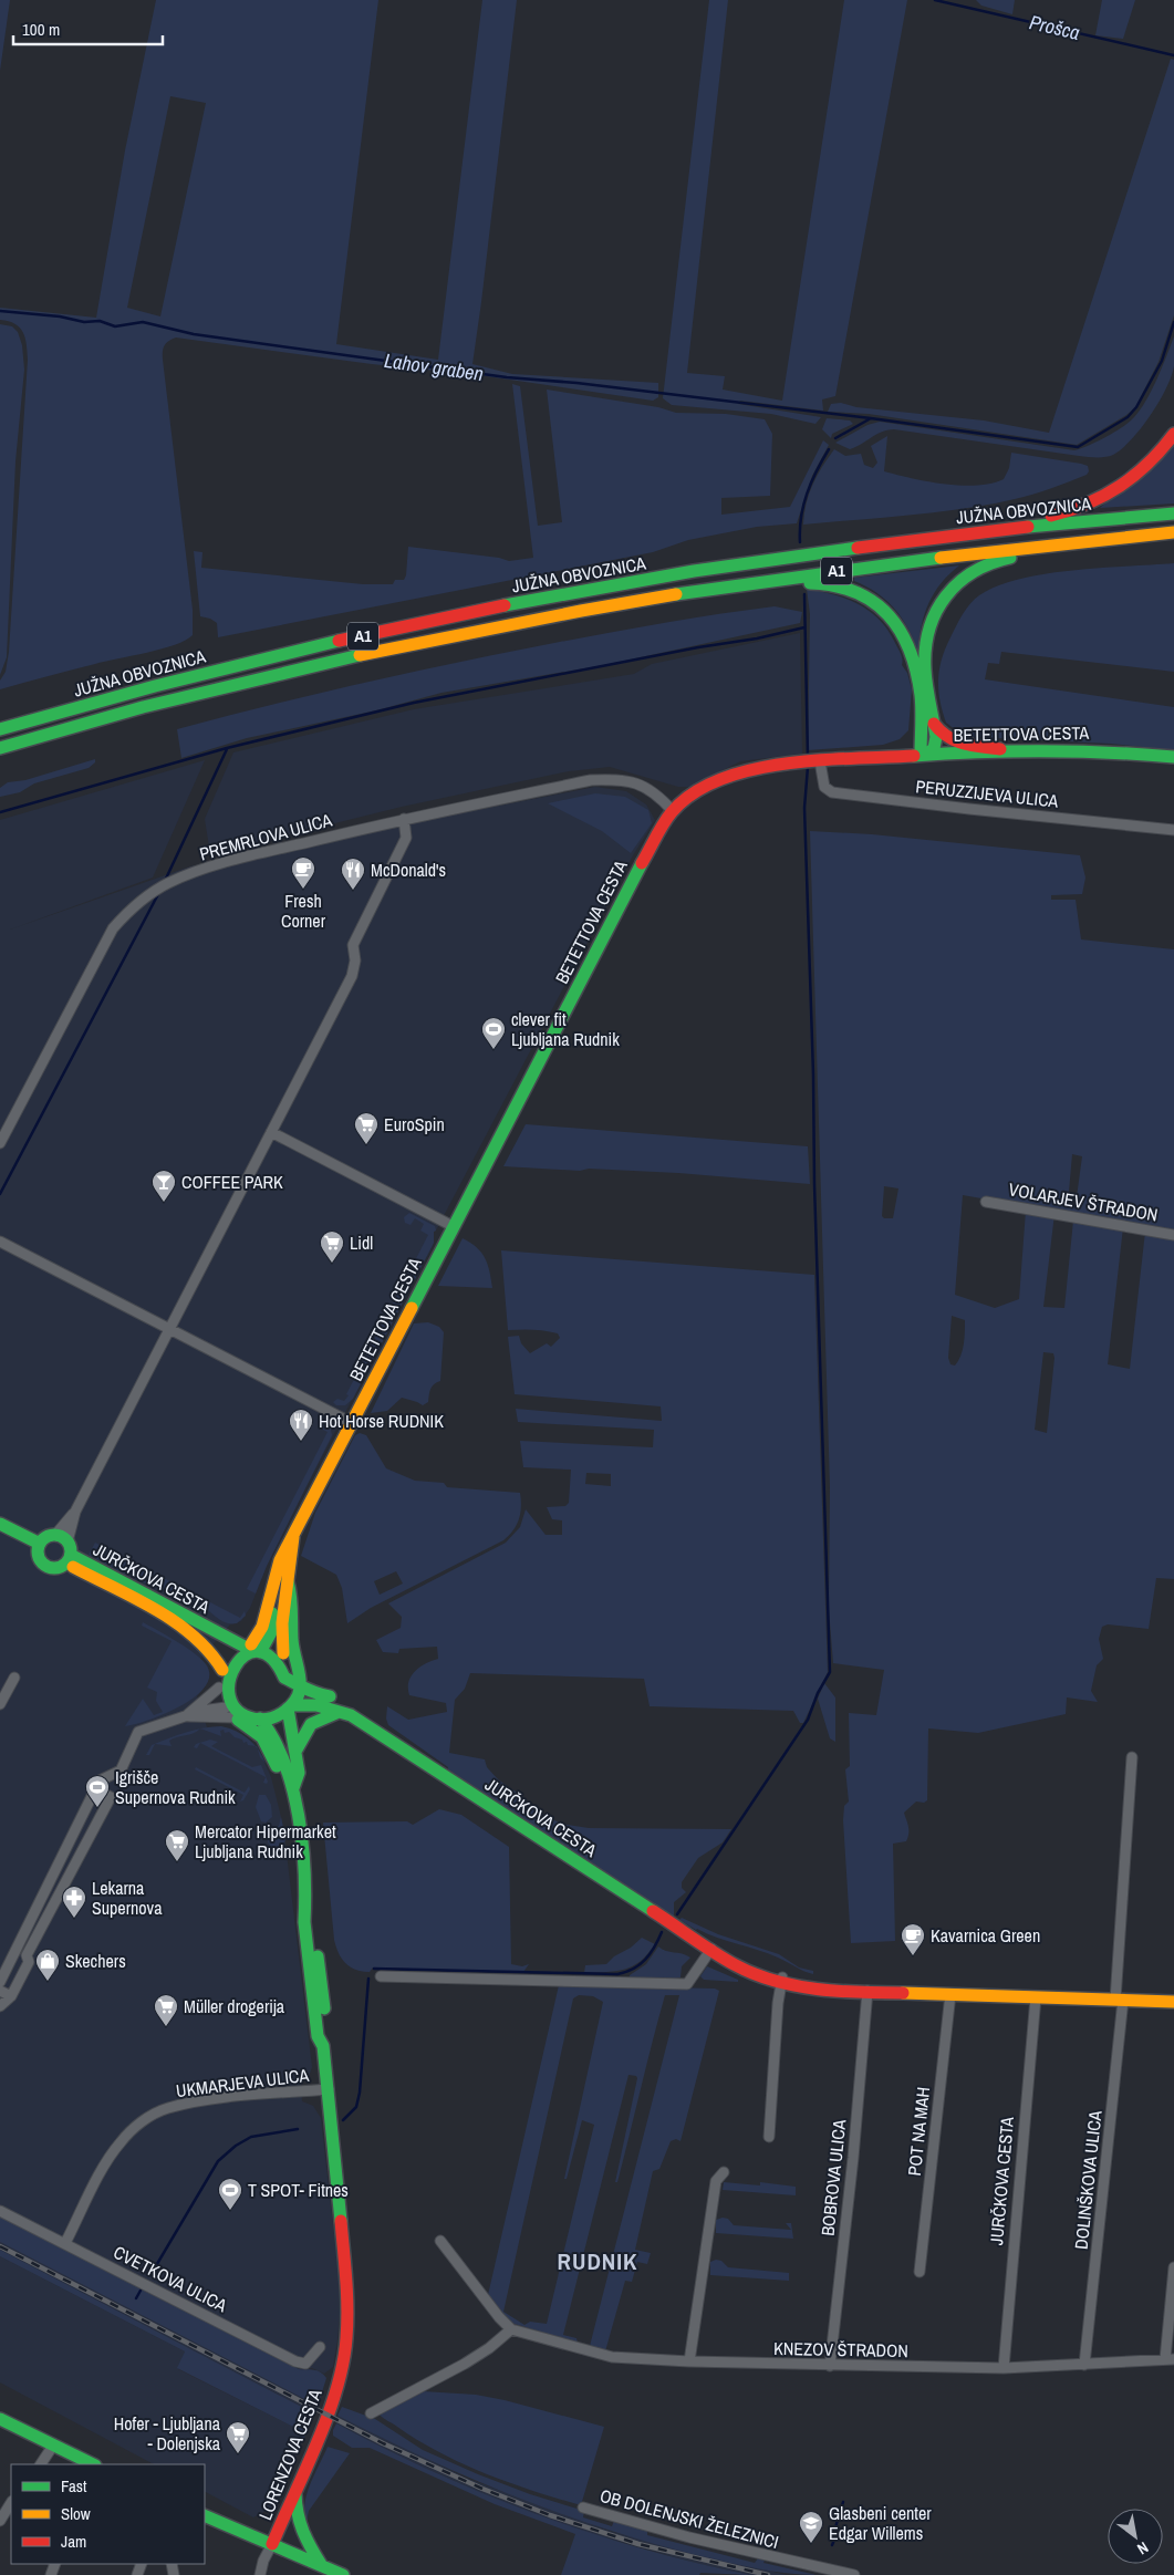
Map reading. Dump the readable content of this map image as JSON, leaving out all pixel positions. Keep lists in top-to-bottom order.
{
  "streets": {
    "main road": [
      "JUŽNA OBVOZNICA",
      "A1",
      "BETETTOVA CESTA",
      "JURČKOVA CESTA",
      "LORENZOVA CESTA"
    ],
    "street": [
      "PERUZZIJEVA ULICA",
      "PREMRLOVA ULICA",
      "VOLARJEV ŠTRADON",
      "UKMARJEVA ULICA",
      "POT NA MAH",
      "BOBROVA ULICA",
      "DOLINŠKOVA ULICA",
      "CVETKOVA ULICA",
      "KNEZOV ŠTRADON",
      "OB DOLENJSKI ŽELEZNICI"
    ]
  },
  "crossings": [
    ["BETETTOVA CESTA", "PERUZZIJEVA ULICA"],
    ["BETETTOVA CESTA", "PREMRLOVA ULICA"],
    ["BETETTOVA CESTA", "JURČKOVA CESTA"],
    ["JURČKOVA CESTA", "POT NA MAH"],
    ["JURČKOVA CESTA", "BOBROVA ULICA"],
    ["JURČKOVA CESTA", "DOLINŠKOVA ULICA"],
    ["JURČKOVA CESTA", "KNEZOV ŠTRADON"],
    ["JURČKOVA CESTA", "LORENZOVA CESTA"],
    ["UKMARJEVA ULICA", "CVETKOVA ULICA"],
    ["UKMARJEVA ULICA", "LORENZOVA CESTA"],
    ["BOBROVA ULICA", "KNEZOV ŠTRADON"],
    ["DOLINŠKOVA ULICA", "KNEZOV ŠTRADON"]
  ],
  "districts": ["RUDNIK"],
  "water": ["Prošca", "Lahov graben"],
  "places": {
    "cafe": ["Fresh Corner", "Kavarnica Green"],
    "restaurant": ["McDonald's", "Hot Horse RUDNIK"],
    "sports": ["clever fit Ljubljana Rudnik", "Igrišče Supernova Rudnik", "T SPOT- Fitnes"],
    "supermarket": [
      "EuroSpin",
      "Lidl",
      "Mercator Hipermarket Ljubljana Rudnik",
      "Müller drogerija",
      "Hofer - Ljubljana - Dolenjska"
    ],
    "bar": ["COFFEE PARK"],
    "pharmacy": ["Lekarna Supernova"],
    "shop": ["Skechers"],
    "school or university": ["Glasbeni center Edgar Willems"]
  },
  "legend": ["Fast", "Slow", "Jam"],
  "scale_bar": "100 m",
  "north": "bottom right"
}
